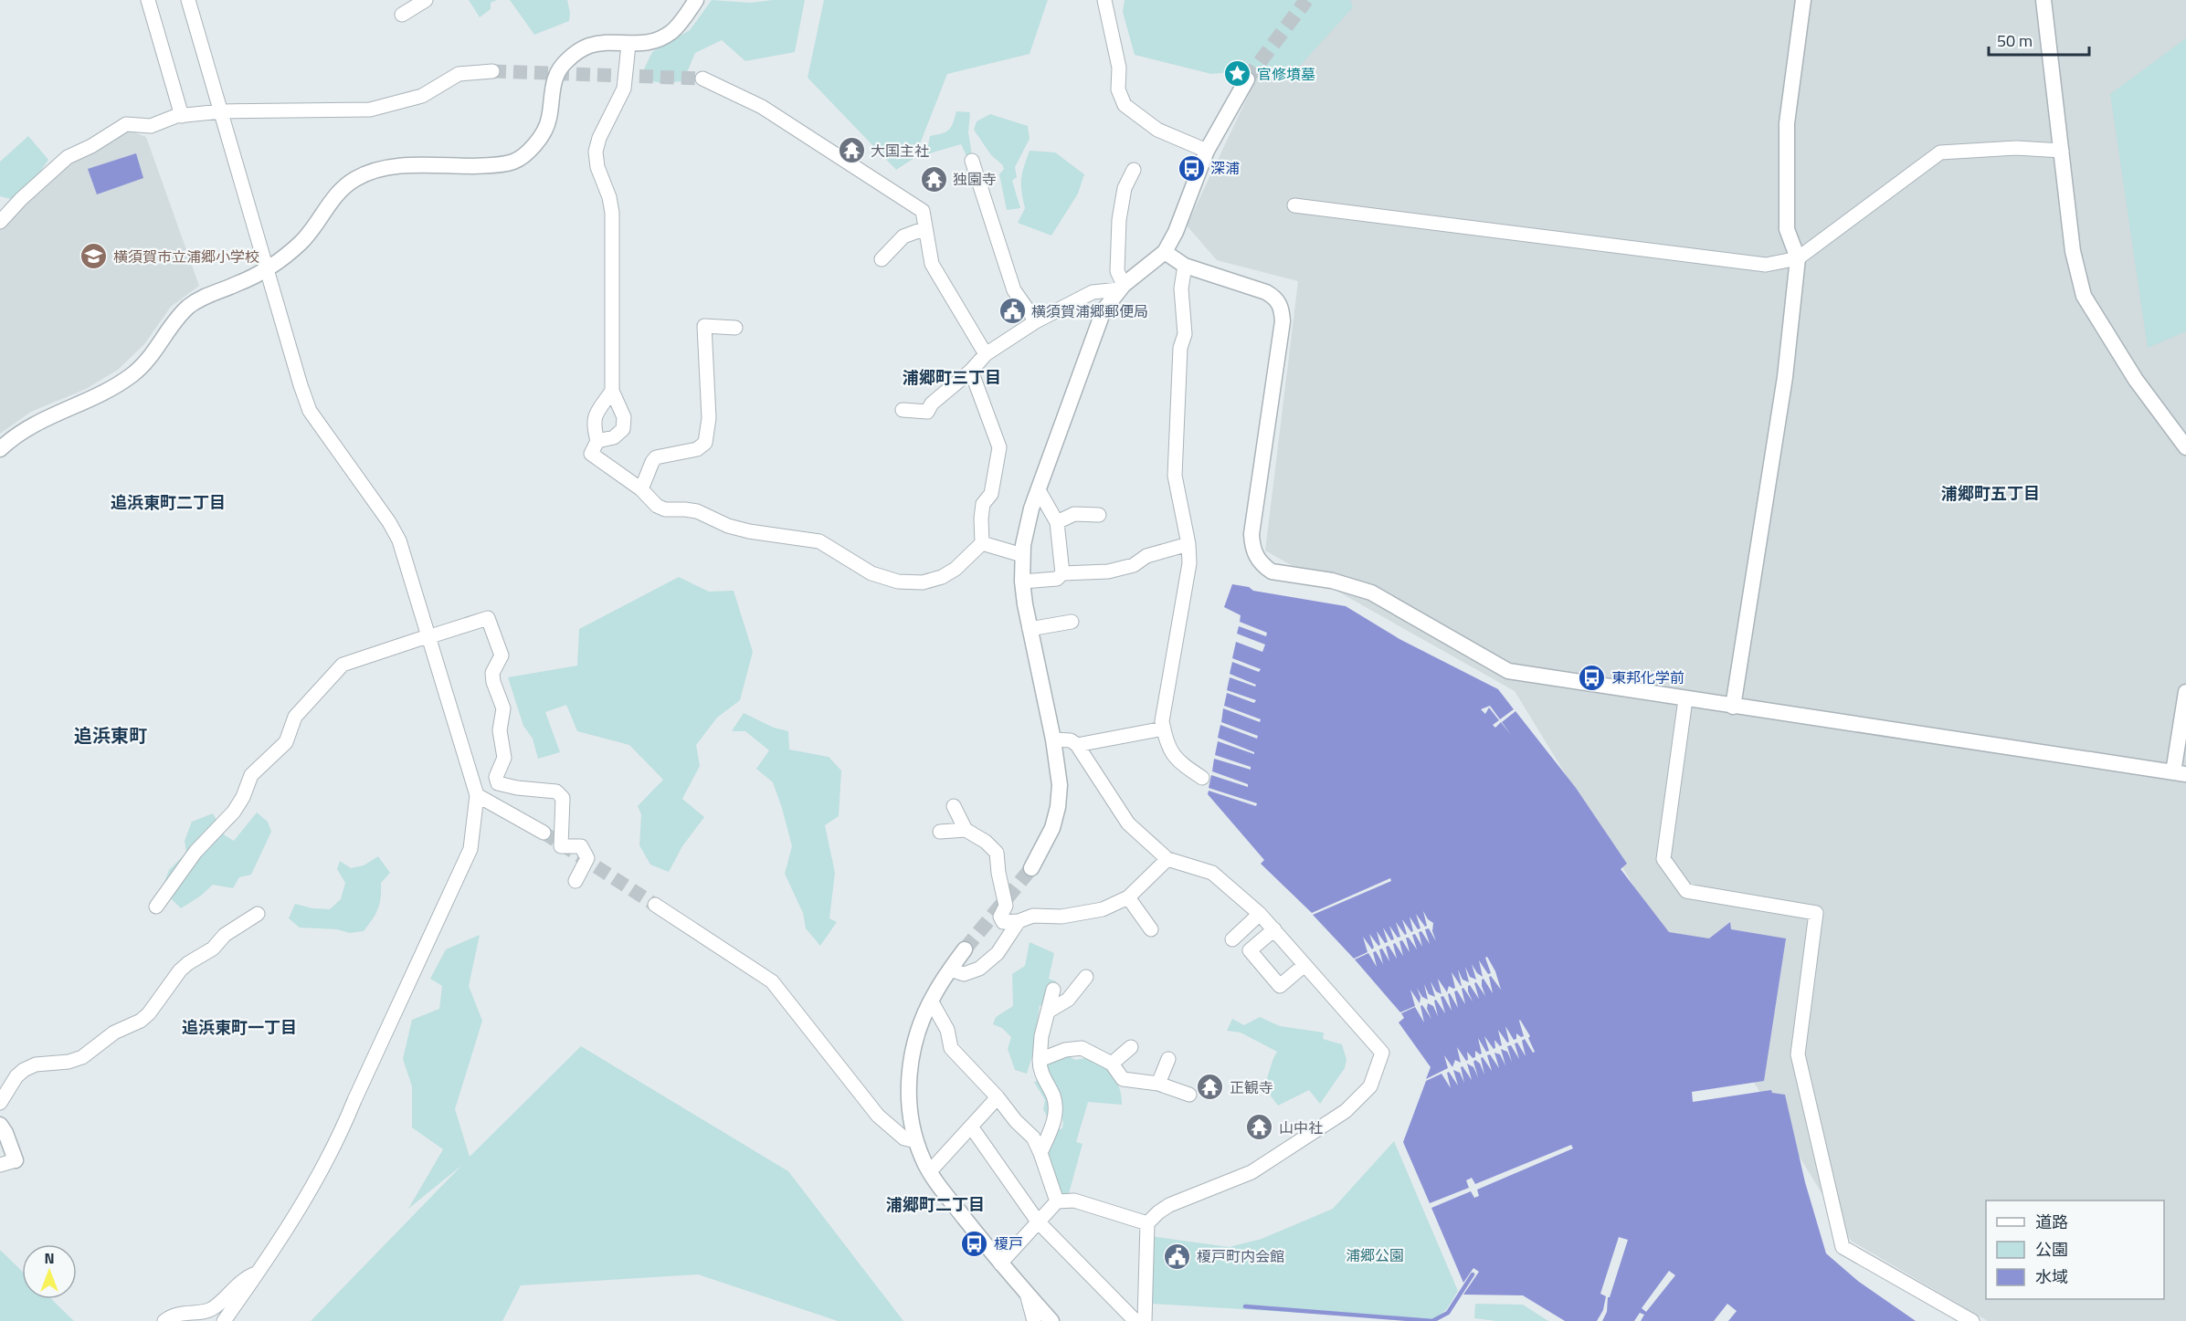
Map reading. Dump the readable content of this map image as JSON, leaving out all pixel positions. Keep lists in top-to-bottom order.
{
  "districts": [
    "浦郷町三丁目",
    "浦郷町五丁目",
    "追浜東町二丁目",
    "追浜東町",
    "追浜東町一丁目",
    "浦郷町二丁目"
  ],
  "parks": ["浦郷公園"],
  "places": {
    "place": ["官修墳墓"],
    "temple": [
      "大国主社",
      "独園寺",
      "正観寺",
      "山中社"
    ],
    "bus stop": ["深浦", "東邦化学前", "榎戸"],
    "school or university": ["横須賀市立浦郷小学校"],
    "public building": ["横須賀浦郷郵便局", "榎戸町内会館"]
  },
  "legend": ["道路", "公園", "水域"],
  "scale_bar": "50 m",
  "north": "top"
}
